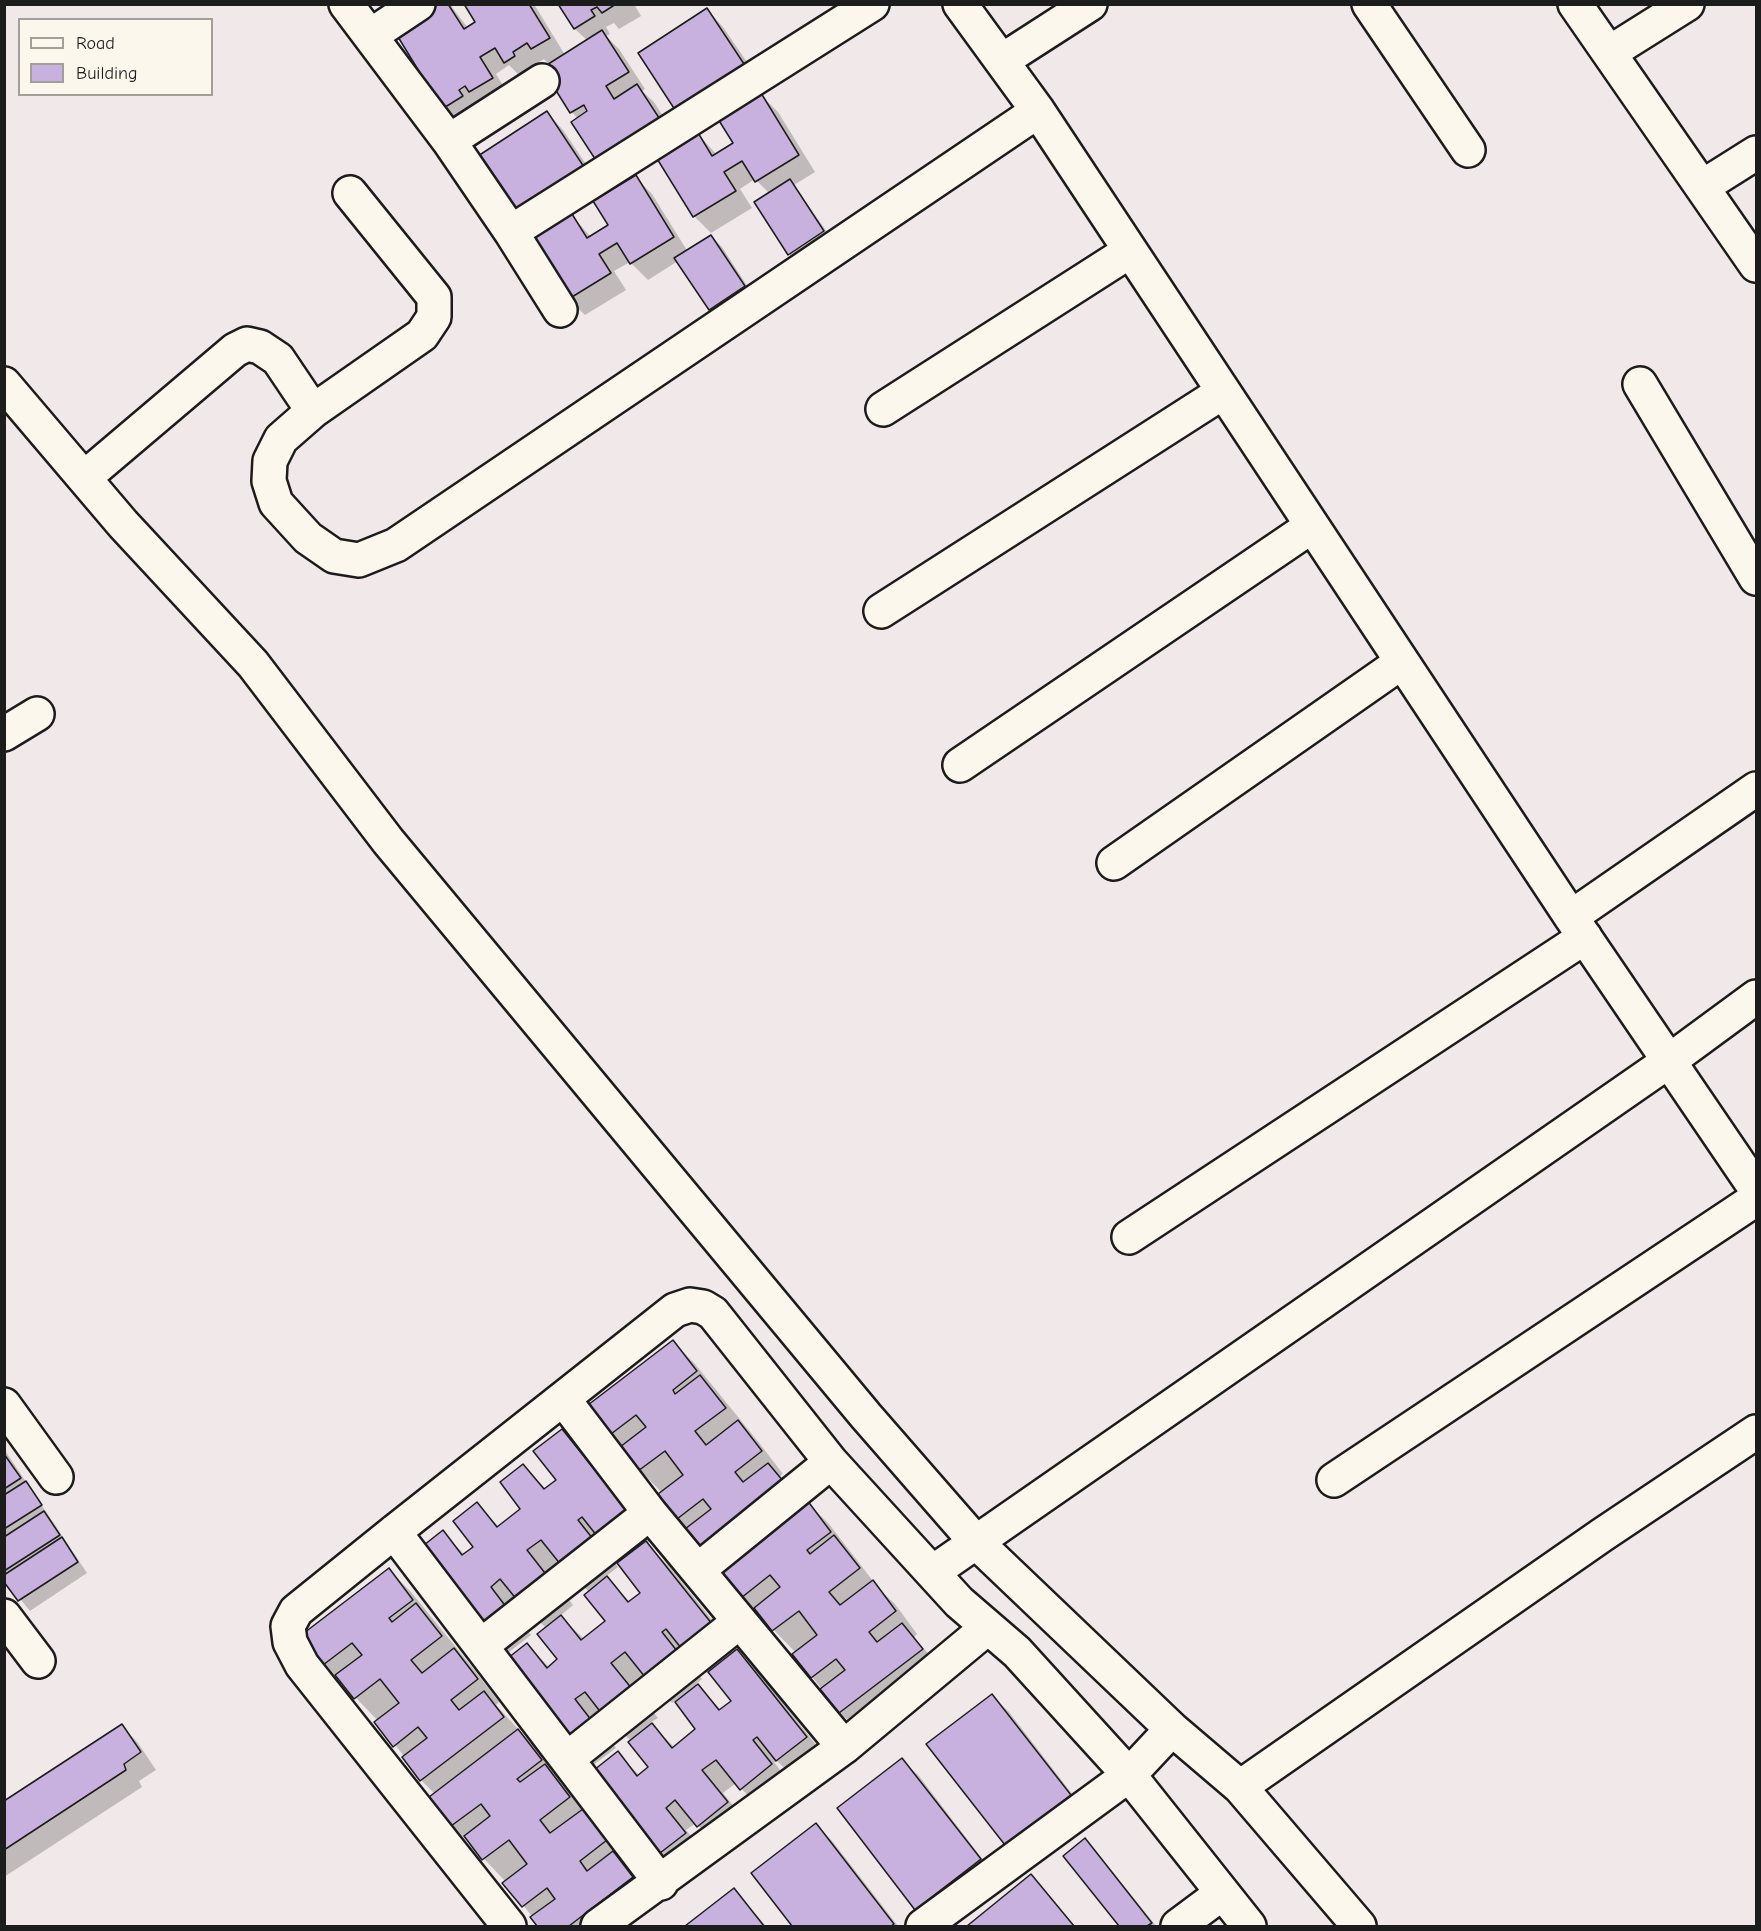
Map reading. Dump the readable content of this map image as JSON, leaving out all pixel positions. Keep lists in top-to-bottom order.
{
  "legend": ["Road", "Building"]
}
